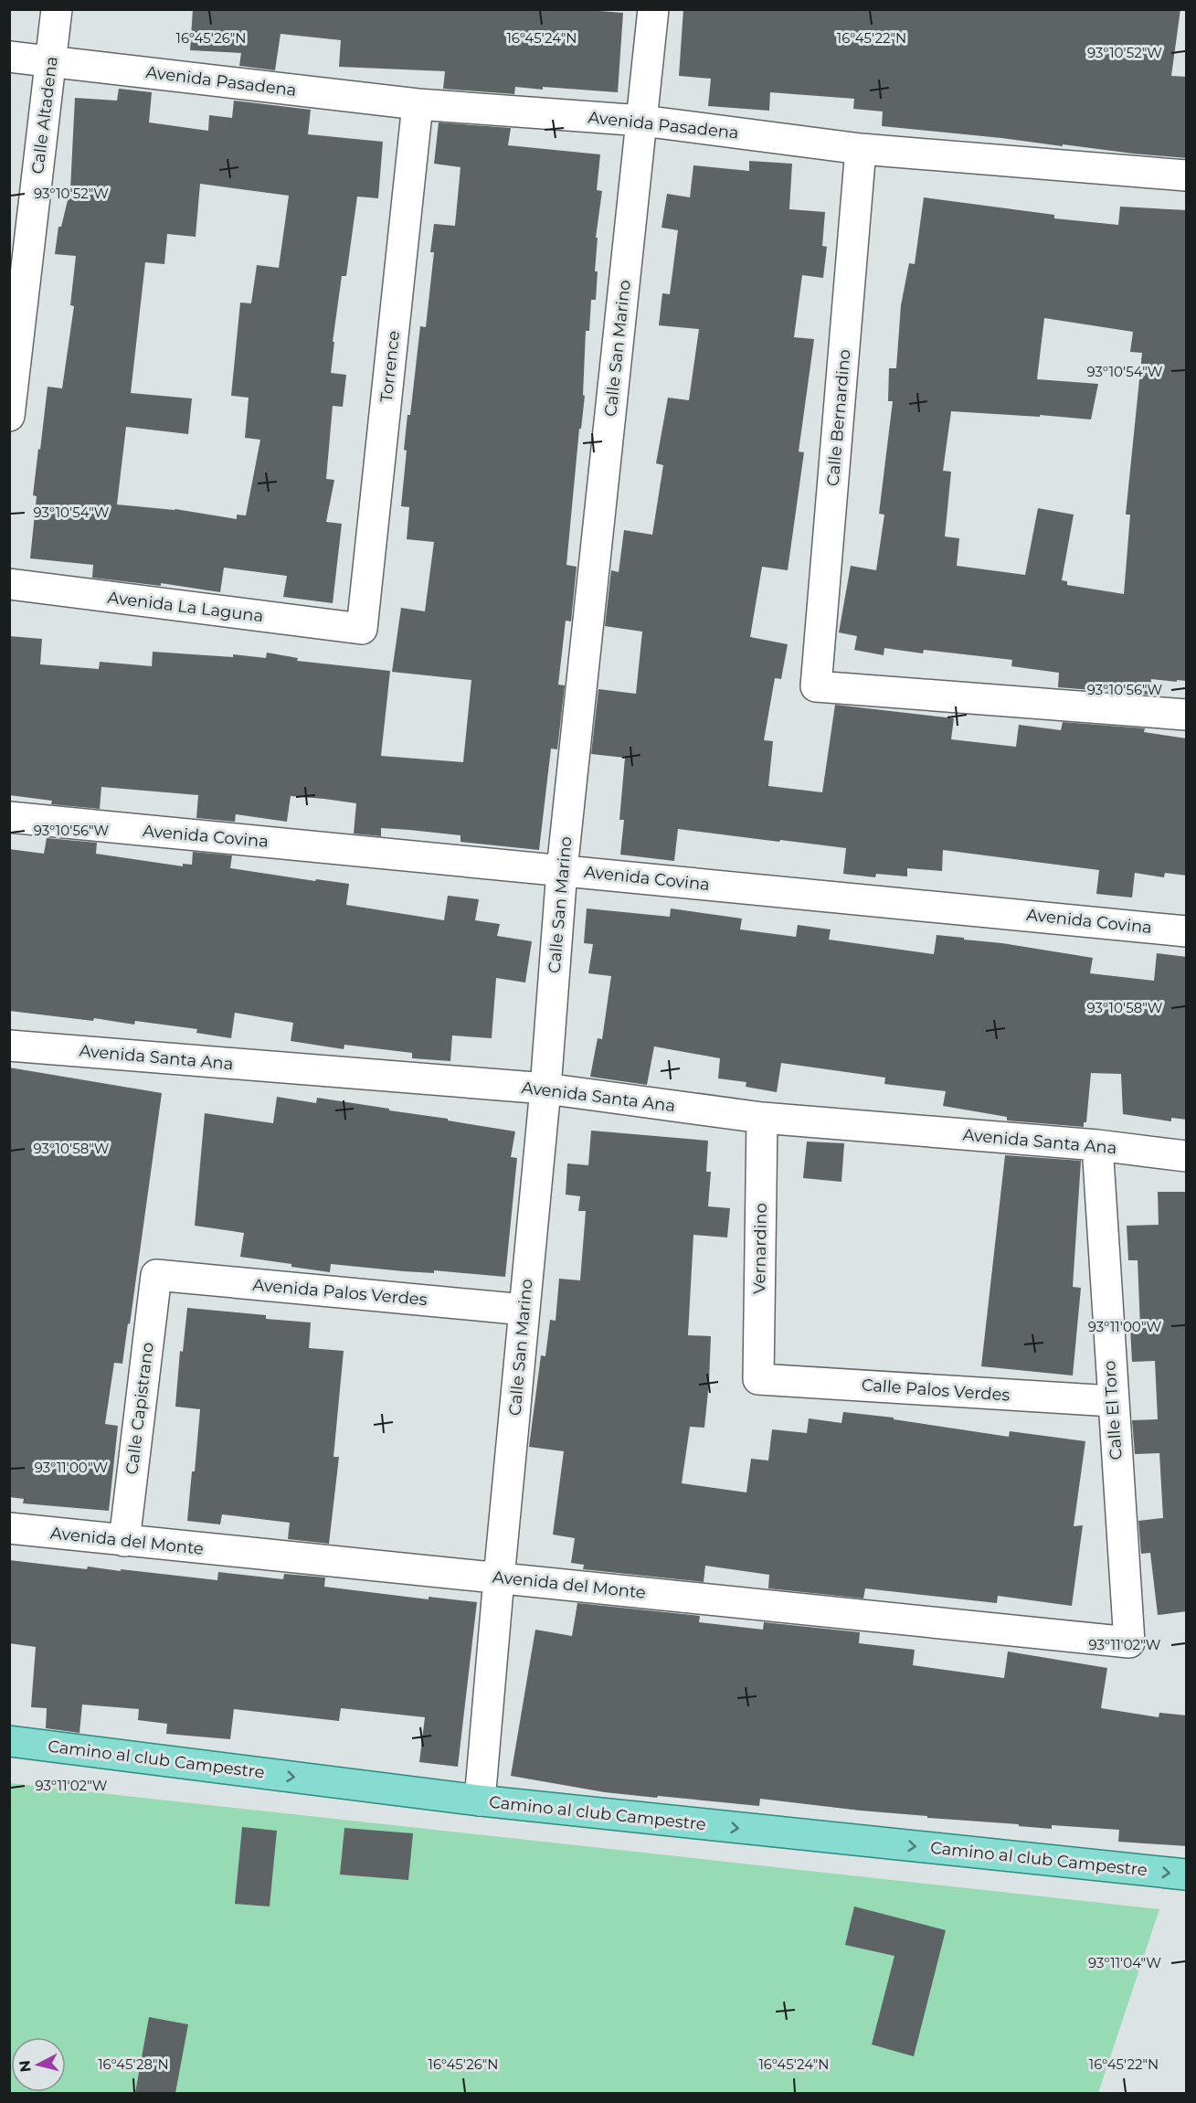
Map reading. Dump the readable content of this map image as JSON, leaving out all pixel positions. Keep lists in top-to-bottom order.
{
  "streets": {
    "main road": ["Camino al club Campestre"],
    "street": [
      "Avenida Pasadena",
      "Calle Altadena",
      "Calle San Marino",
      "Torrence",
      "Calle Bernardino",
      "Avenida La Laguna",
      "Avenida Covina",
      "Avenida Santa Ana",
      "Vernardino",
      "Avenida Palos Verdes",
      "Calle Palos Verdes",
      "Calle Capistrano",
      "Calle El Toro",
      "Avenida del Monte"
    ]
  },
  "crossings": [
    ["Avenida Pasadena", "Calle Altadena"],
    ["Avenida Pasadena", "Calle San Marino"],
    ["Avenida Pasadena", "Torrence"],
    ["Avenida Pasadena", "Calle Bernardino"],
    ["Calle San Marino", "Avenida Covina"],
    ["Calle San Marino", "Avenida Santa Ana"],
    ["Calle San Marino", "Avenida Palos Verdes"],
    ["Calle San Marino", "Avenida del Monte"],
    ["Calle San Marino", "Camino al club Campestre"],
    ["Torrence", "Avenida La Laguna"],
    ["Avenida Santa Ana", "Vernardino"],
    ["Avenida Santa Ana", "Calle El Toro"],
    ["Vernardino", "Calle Palos Verdes"],
    ["Avenida Palos Verdes", "Calle Capistrano"],
    ["Calle Palos Verdes", "Calle El Toro"],
    ["Calle Capistrano", "Avenida del Monte"],
    ["Calle El Toro", "Avenida del Monte"]
  ],
  "one_way": ["Camino al club Campestre"],
  "north": "left",
  "coordinates": [
    "16°45'26\"N",
    "16°45'24\"N",
    "16°45'22\"N",
    "93°10'52\"W",
    "93°10'54\"W",
    "93°10'56\"W",
    "93°10'58\"W",
    "93°11'00\"W",
    "93°11'02\"W",
    "93°11'04\"W",
    "16°45'28\"N"
  ]
}
